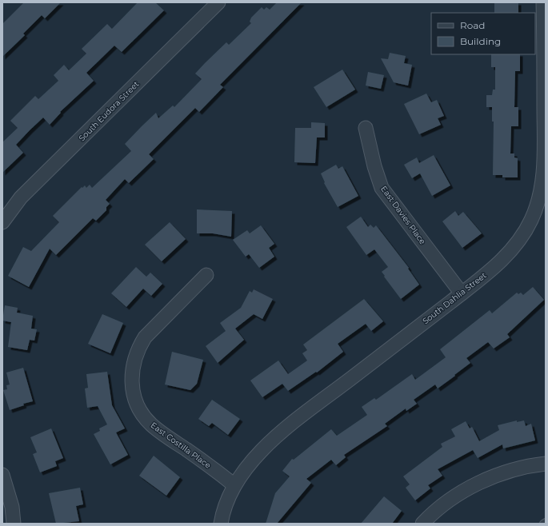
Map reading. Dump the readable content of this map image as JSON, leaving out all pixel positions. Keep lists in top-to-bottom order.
{
  "streets": {
    "street": [
      "South Eudora Street",
      "East Davies Place",
      "South Dahlia Street",
      "East Costilla Place"
    ]
  },
  "crossings": [
    ["East Davies Place", "South Dahlia Street"],
    ["South Dahlia Street", "East Costilla Place"]
  ],
  "legend": ["Road", "Building"]
}
